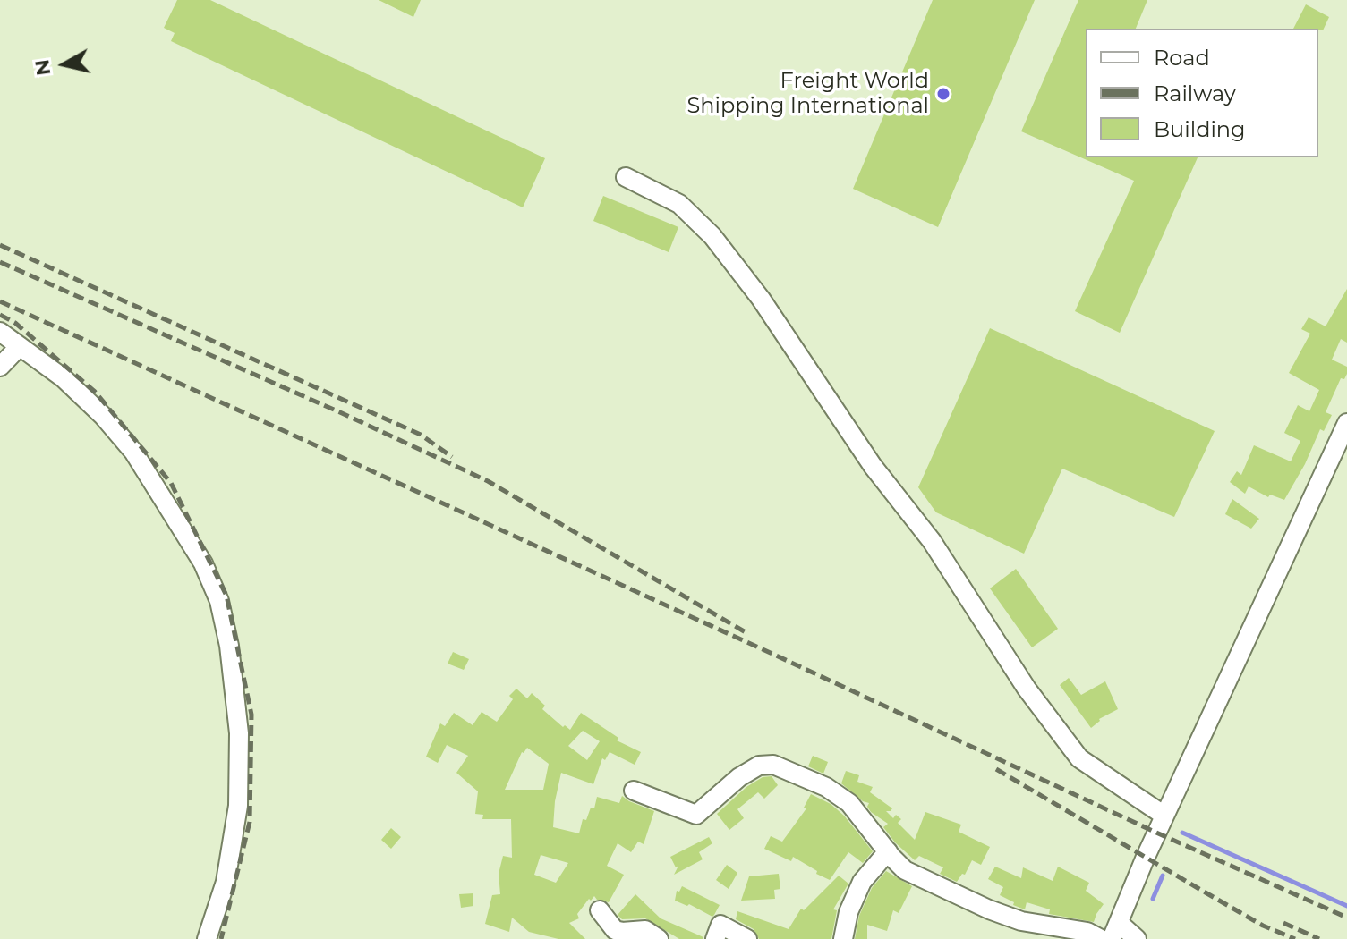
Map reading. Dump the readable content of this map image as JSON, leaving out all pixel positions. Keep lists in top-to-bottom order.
{
  "places": ["Freight World Shipping International"],
  "legend": ["Road", "Railway", "Building"],
  "north": "left"
}
